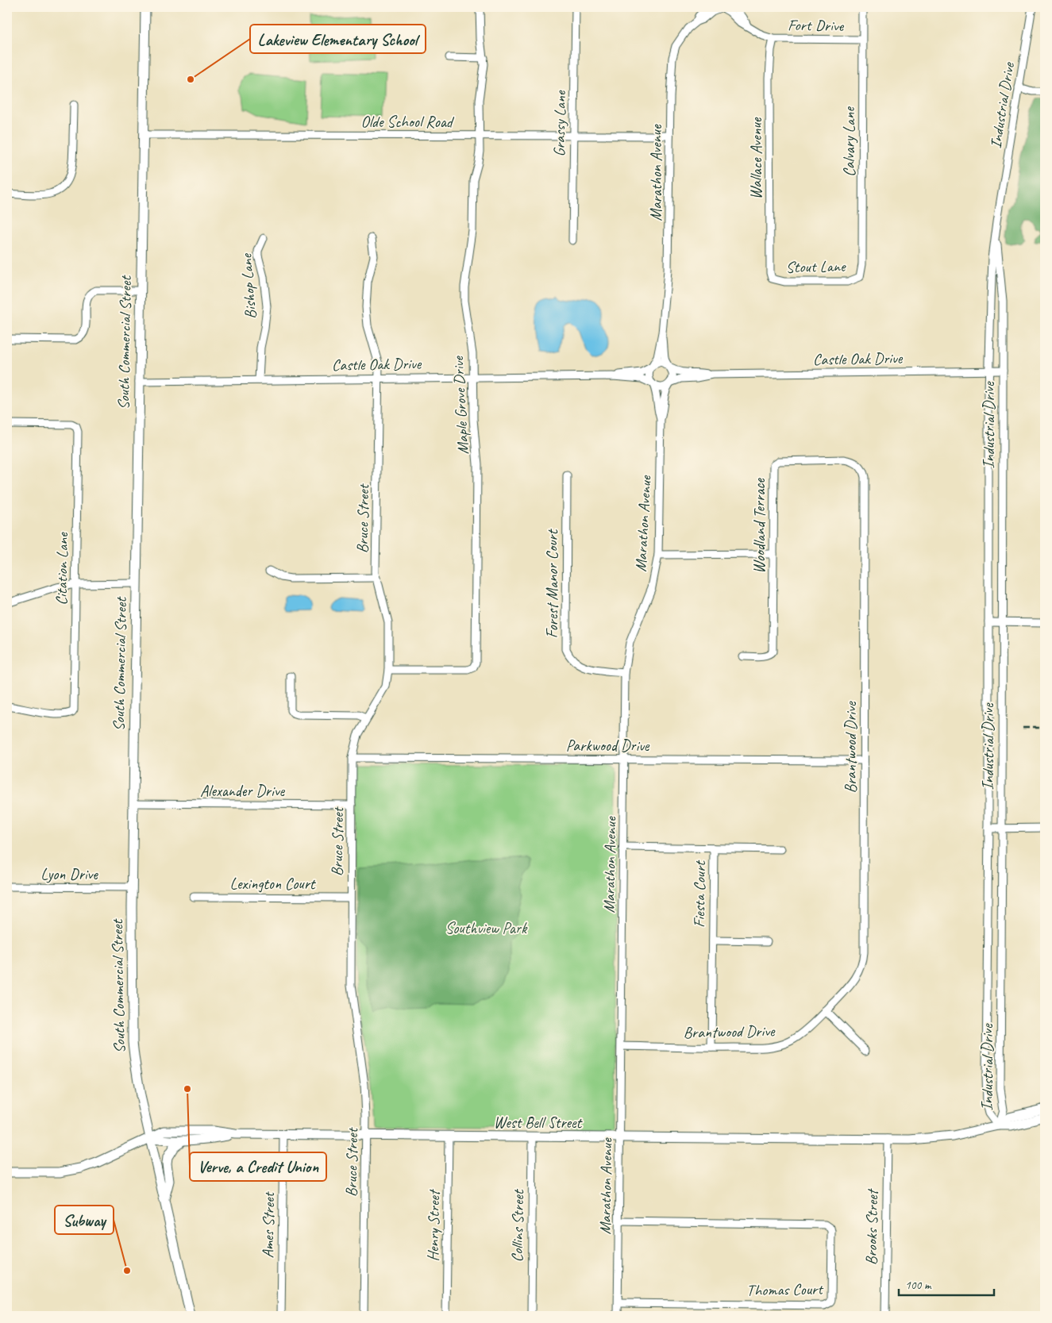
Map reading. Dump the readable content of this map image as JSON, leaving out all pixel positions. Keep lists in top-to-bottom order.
{
  "streets": {
    "main road": ["South Commercial Street", "West Bell Street"],
    "street": [
      "Fort Drive",
      "Industrial Drive",
      "Olde School Road",
      "Grassy Lane",
      "Calvary Lane",
      "Wallace Avenue",
      "Marathon Avenue",
      "Stout Lane",
      "Bishop Lane",
      "Castle Oak Drive",
      "Maple Grove Drive",
      "Bruce Street",
      "Woodland Terrace",
      "Citation Lane",
      "Forest Manor Court",
      "Parkwood Drive",
      "Brantwood Drive",
      "Alexander Drive",
      "Lyon Drive",
      "Lexington Court",
      "Fiesta Court",
      "Ames Street",
      "Henry Street",
      "Collins Street",
      "Brooks Street",
      "Thomas Court"
    ]
  },
  "crossings": [
    ["Fort Drive", "Calvary Lane"],
    ["Fort Drive", "Wallace Avenue"],
    ["Fort Drive", "Marathon Avenue"],
    ["Industrial Drive", "Castle Oak Drive"],
    ["Olde School Road", "Grassy Lane"],
    ["Olde School Road", "Marathon Avenue"],
    ["Olde School Road", "South Commercial Street"],
    ["Olde School Road", "Maple Grove Drive"],
    ["Calvary Lane", "Stout Lane"],
    ["Wallace Avenue", "Stout Lane"],
    ["Marathon Avenue", "Castle Oak Drive"],
    ["Marathon Avenue", "Forest Manor Court"],
    ["Marathon Avenue", "Parkwood Drive"],
    ["Marathon Avenue", "Brantwood Drive"],
    ["Marathon Avenue", "Fiesta Court"],
    ["Marathon Avenue", "West Bell Street"],
    ["Marathon Avenue", "Thomas Court"],
    ["Bishop Lane", "Castle Oak Drive"],
    ["South Commercial Street", "Castle Oak Drive"],
    ["South Commercial Street", "Alexander Drive"],
    ["South Commercial Street", "Lyon Drive"],
    ["South Commercial Street", "West Bell Street"],
    ["Castle Oak Drive", "Maple Grove Drive"],
    ["Castle Oak Drive", "Bruce Street"],
    ["Maple Grove Drive", "Bruce Street"],
    ["Bruce Street", "Parkwood Drive"],
    ["Bruce Street", "Alexander Drive"],
    ["Bruce Street", "Lexington Court"],
    ["Bruce Street", "West Bell Street"],
    ["Woodland Terrace", "Brantwood Drive"],
    ["Parkwood Drive", "Brantwood Drive"],
    ["Brantwood Drive", "Fiesta Court"],
    ["West Bell Street", "Ames Street"],
    ["West Bell Street", "Henry Street"],
    ["West Bell Street", "Collins Street"],
    ["West Bell Street", "Brooks Street"]
  ],
  "parks": ["Southview Park"],
  "places": ["Lakeview Elementary School", "Verve, a Credit Union", "Subway"],
  "scale_bar": "100 m"
}
